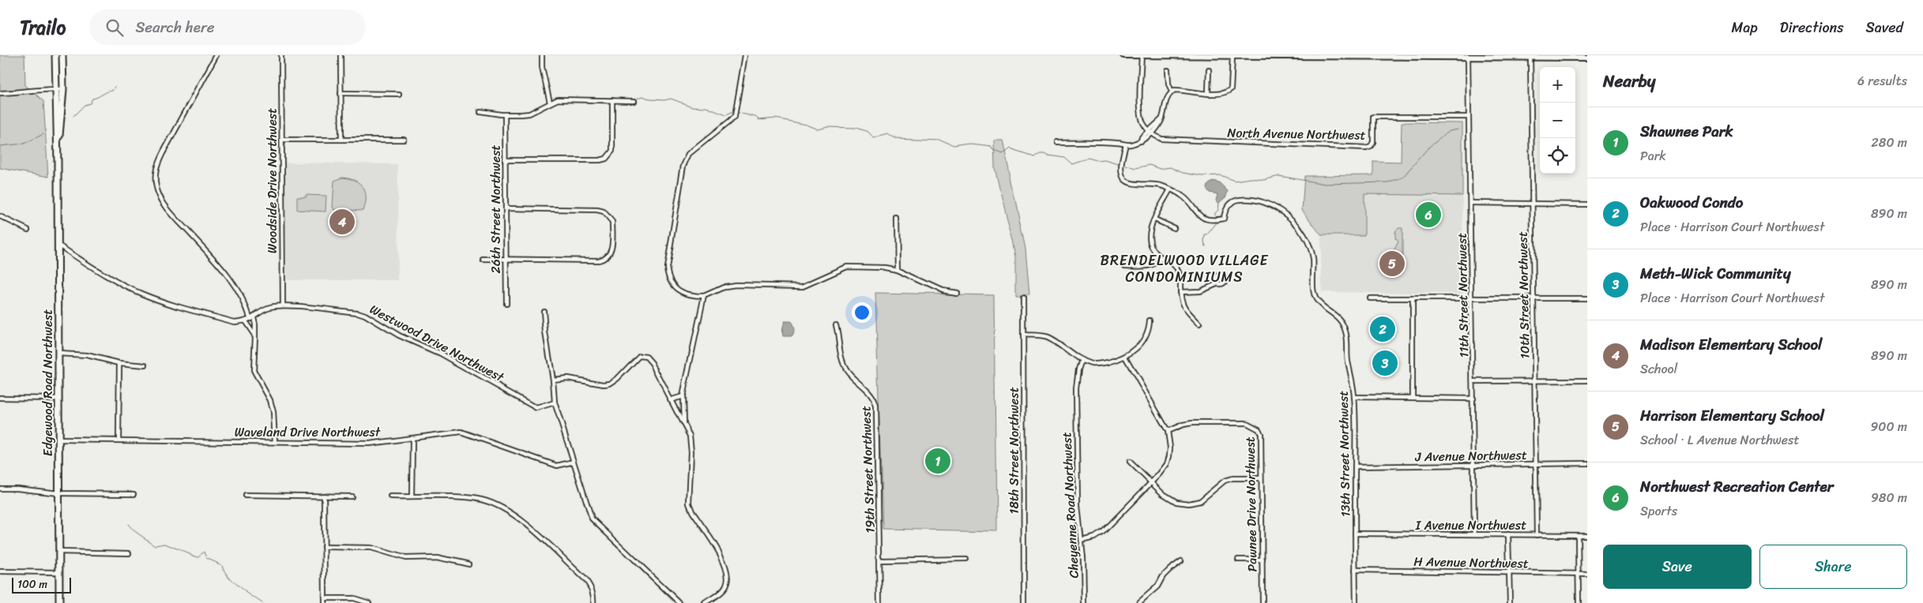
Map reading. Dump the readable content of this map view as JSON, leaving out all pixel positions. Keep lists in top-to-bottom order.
{
  "streets": {
    "main road": ["Edgewood Road Northwest"],
    "street": [
      "North Avenue Northwest",
      "Woodside Drive Northwest",
      "26th Street Northwest",
      "11th Street Northwest",
      "10th Street Northwest",
      "Westwood Drive Northwest",
      "Waveland Drive Northwest",
      "18th Street Northwest",
      "13th Street Northwest",
      "J Avenue Northwest",
      "19th Street Northwest",
      "Pawnee Drive Northwest",
      "Cheyenne Road Northwest",
      "I Avenue Northwest",
      "H Avenue Northwest"
    ]
  },
  "crossings": [
    ["North Avenue Northwest", "11th Street Northwest"],
    ["Woodside Drive Northwest", "Westwood Drive Northwest"],
    ["11th Street Northwest", "J Avenue Northwest"],
    ["11th Street Northwest", "I Avenue Northwest"],
    ["10th Street Northwest", "J Avenue Northwest"],
    ["10th Street Northwest", "I Avenue Northwest"],
    ["Westwood Drive Northwest", "Edgewood Road Northwest"],
    ["Edgewood Road Northwest", "Waveland Drive Northwest"],
    ["13th Street Northwest", "J Avenue Northwest"],
    ["13th Street Northwest", "I Avenue Northwest"],
    ["13th Street Northwest", "H Avenue Northwest"]
  ],
  "districts": ["BRENDELWOOD VILLAGE CONDOMINIUMS"],
  "scale_bar": "100 m",
  "page": {
    "header": "Trailo",
    "search": "Search here",
    "nav": ["Map", "Directions", "Saved"],
    "heading": ["Nearby", "6 results"],
    "map_buttons": ["+", "−"],
    "list": [
      {
        "mark": "1",
        "name": "Shawnee Park",
        "note": "Park",
        "value": "280 m"
      },
      {
        "mark": "2",
        "name": "Oakwood Condo",
        "note": "Place · Harrison Court Northwest",
        "value": "890 m"
      },
      {
        "mark": "3",
        "name": "Meth-Wick Community",
        "note": "Place · Harrison Court Northwest",
        "value": "890 m"
      },
      {
        "mark": "4",
        "name": "Madison Elementary School",
        "note": "School",
        "value": "890 m"
      },
      {
        "mark": "5",
        "name": "Harrison Elementary School",
        "note": "School · L Avenue Northwest",
        "value": "900 m"
      },
      {
        "mark": "6",
        "name": "Northwest Recreation Center",
        "note": "Sports",
        "value": "980 m"
      }
    ],
    "pins": [
      "6",
      "4",
      "5",
      "2",
      "3",
      "1"
    ],
    "buttons": ["Save", "Share"],
    "scale": "100 m"
  }
}
